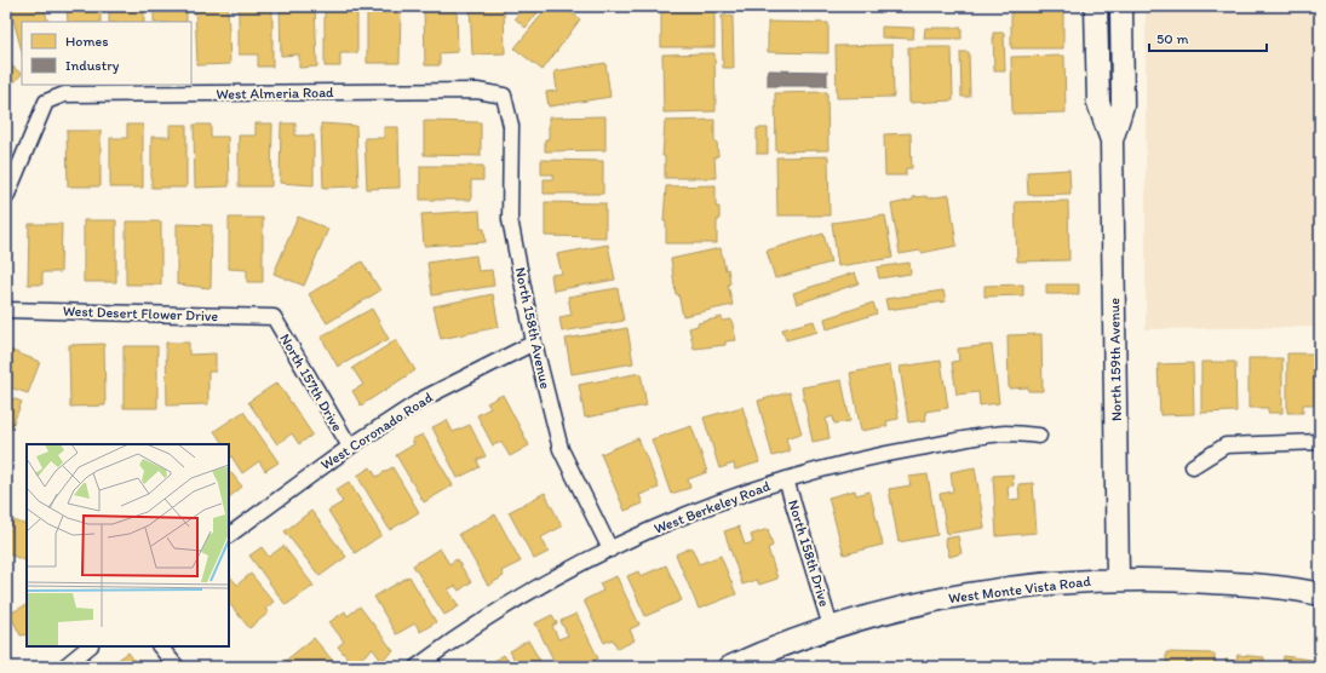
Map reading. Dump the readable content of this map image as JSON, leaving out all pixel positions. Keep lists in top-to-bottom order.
{
  "streets": {
    "street": [
      "West Almeria Road",
      "West Desert Flower Drive",
      "North 158th Avenue",
      "North 159th Avenue",
      "North 157th Drive",
      "West Coronado Road",
      "West Berkeley Road",
      "North 158th Drive",
      "West Monte Vista Road"
    ]
  },
  "crossings": [
    ["West Almeria Road", "North 158th Avenue"],
    ["West Desert Flower Drive", "North 157th Drive"],
    ["North 158th Avenue", "West Coronado Road"],
    ["North 158th Avenue", "West Berkeley Road"],
    ["North 159th Avenue", "West Monte Vista Road"],
    ["North 157th Drive", "West Coronado Road"],
    ["West Berkeley Road", "North 158th Drive"],
    ["North 158th Drive", "West Monte Vista Road"]
  ],
  "legend": ["Homes", "Industry"],
  "scale_bar": "50 m"
}
